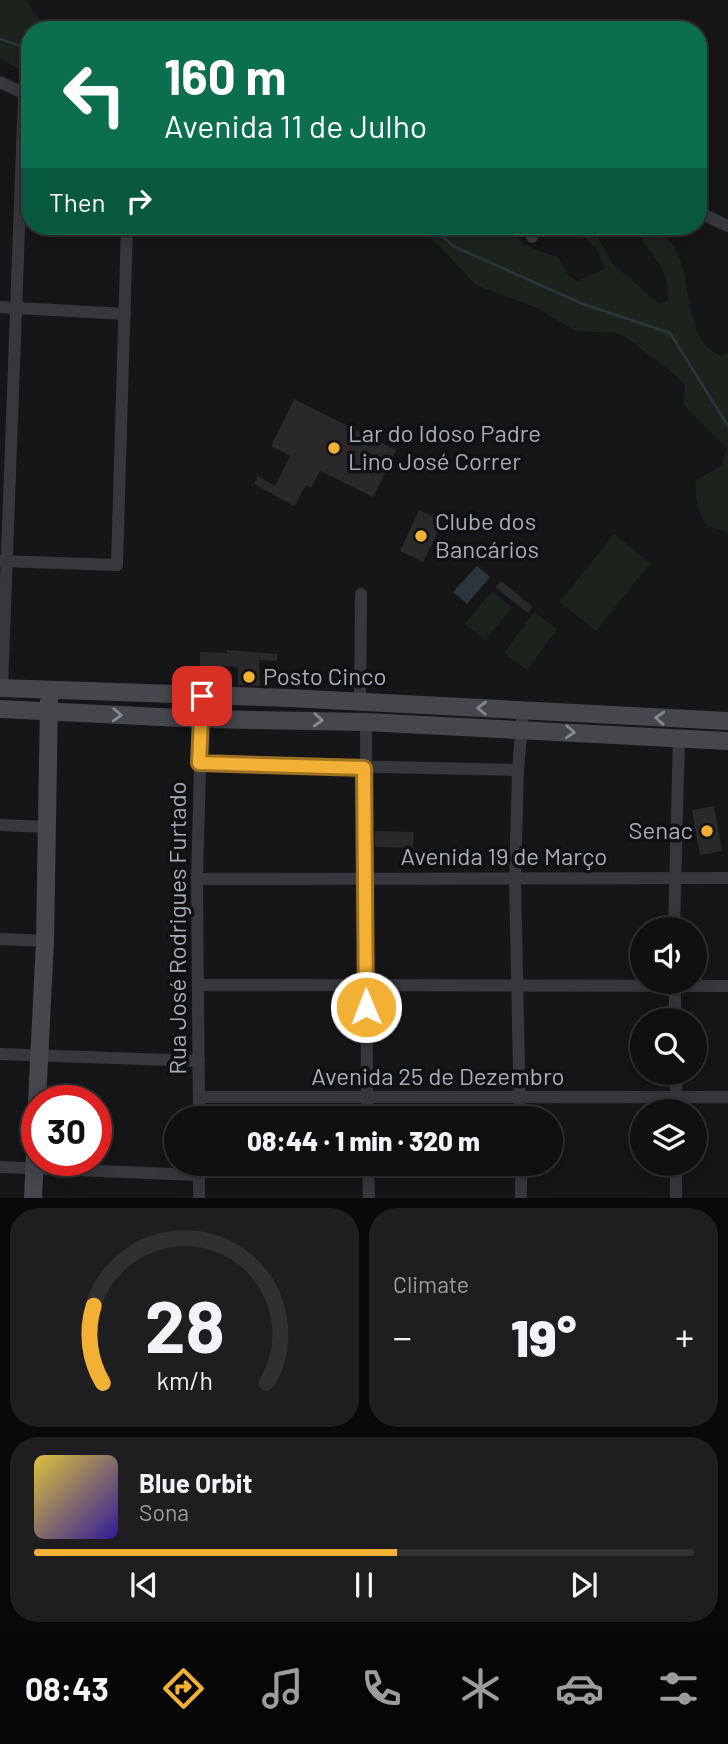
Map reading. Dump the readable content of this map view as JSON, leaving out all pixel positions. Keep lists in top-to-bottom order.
{
  "streets": {
    "street": ["Avenida 19 de Março", "Rua José Rodrigues Furtado", "Avenida 25 de Dezembro"]
  },
  "crossings": [
    ["Avenida 19 de Março", "Rua José Rodrigues Furtado"],
    ["Rua José Rodrigues Furtado", "Avenida 25 de Dezembro"]
  ],
  "places": [
    "Lar do Idoso Padre Lino José Correr",
    "Clube dos Bancários",
    "Posto Cinco",
    "Senac"
  ],
  "page": {
    "turn": ["160 m", "Avenida 11 de Julho"],
    "then": "Then",
    "limit": "30",
    "trip": "08:44 · 1 min · 320 m",
    "tile": "Climate",
    "heat": ["−", "19°", "+"],
    "song": ["Blue Orbit", "Sona"],
    "tabs": "08:43",
    "gauge": ["28", "km/h"]
  }
}
